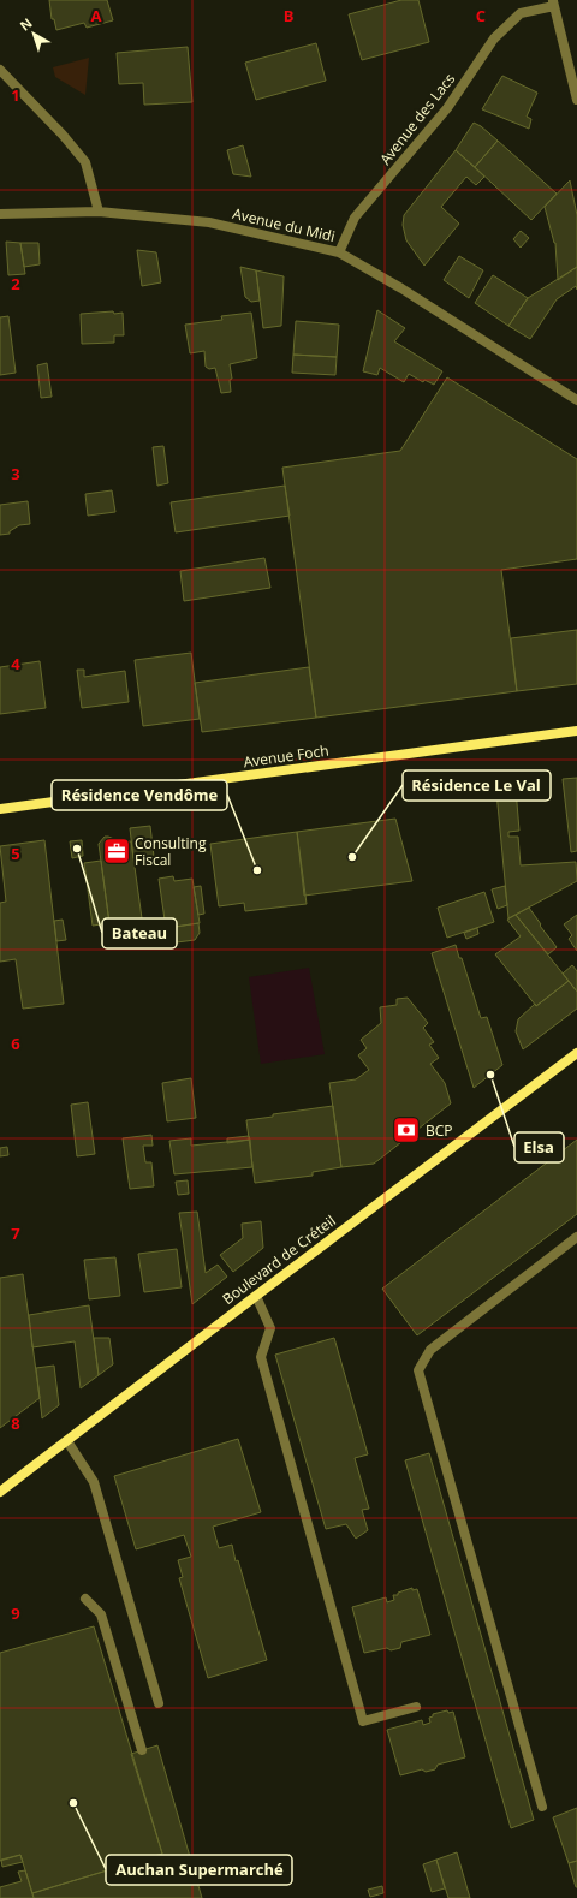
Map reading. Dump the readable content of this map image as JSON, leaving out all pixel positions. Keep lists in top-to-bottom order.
{
  "streets": {
    "main road": ["Avenue Foch", "Boulevard de Créteil"],
    "street": ["Avenue des Lacs", "Avenue du Midi"]
  },
  "crossings": [
    ["Avenue des Lacs", "Avenue du Midi"]
  ],
  "places": {
    "other": [
      "Bateau",
      "Résidence Le Val",
      "Résidence Vendôme",
      "Elsa",
      "Auchan Supermarché"
    ],
    "office": ["Consulting Fiscal"],
    "bank": ["BCP"]
  },
  "north": "top left",
  "grid": {
    "columns": ["A", "B", "C"],
    "rows": [
      "1",
      "2",
      "3",
      "4",
      "5",
      "6",
      "7",
      "8",
      "9"
    ]
  }
}
